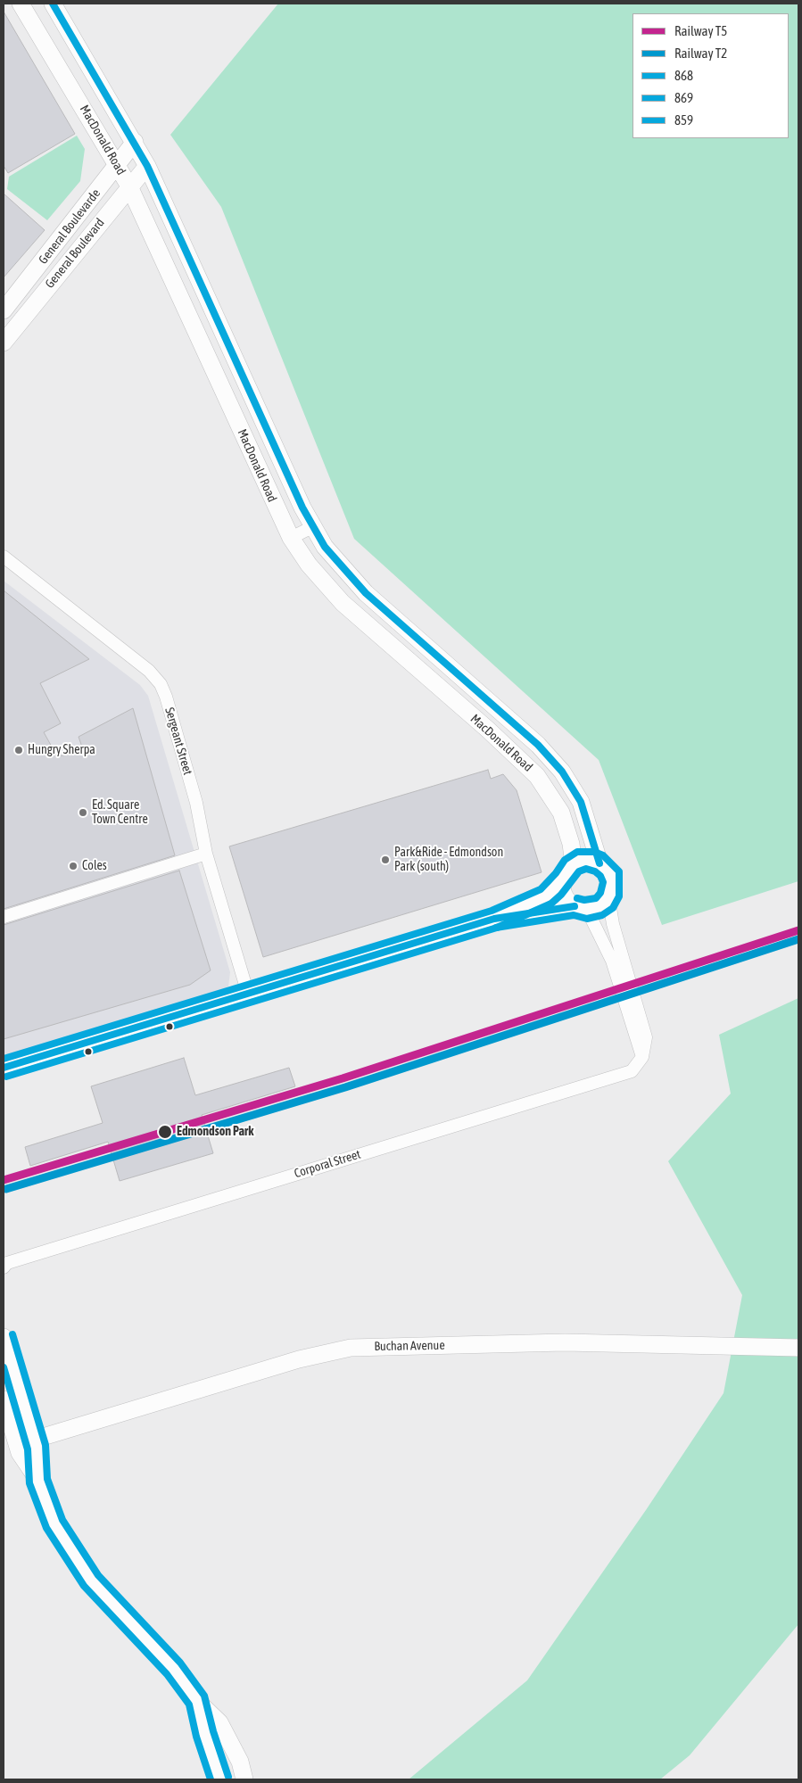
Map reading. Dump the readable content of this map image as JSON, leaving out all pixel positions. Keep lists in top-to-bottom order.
{
  "streets": {
    "street": [
      "MacDonald Road",
      "General Boulevarde",
      "General Boulevard",
      "Sergeant Street",
      "Corporal Street",
      "Buchan Avenue"
    ]
  },
  "crossings": [
    ["MacDonald Road", "General Boulevarde"],
    ["MacDonald Road", "General Boulevard"]
  ],
  "places": [
    "Hungry Sherpa",
    "Ed. Square Town Centre",
    "Park&Ride - Edmondson Park (south)",
    "Coles",
    "Edmondson Park"
  ],
  "lines": [
    "transit line 868",
    "transit line 859",
    "transit line 869",
    "rail line T5",
    "rail line T2"
  ],
  "legend": [
    "Railway T5",
    "Railway T2",
    "868",
    "869",
    "859"
  ]
}
